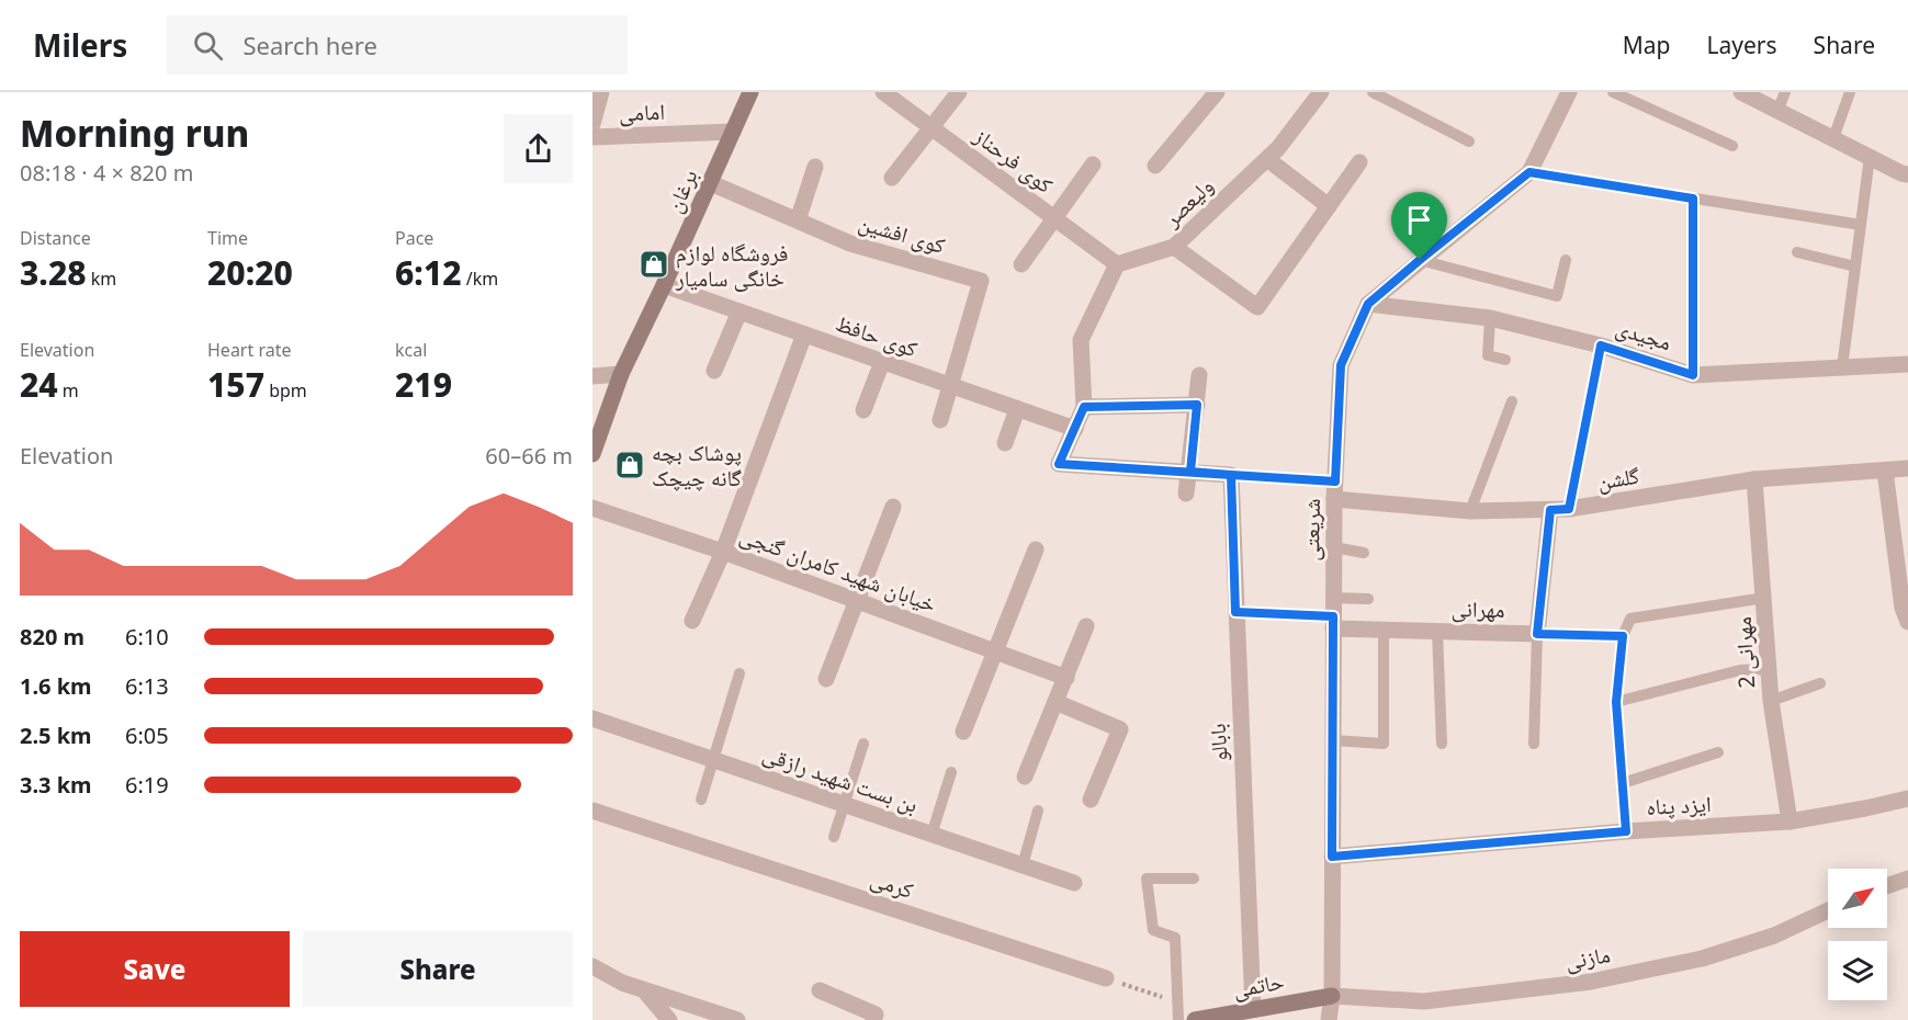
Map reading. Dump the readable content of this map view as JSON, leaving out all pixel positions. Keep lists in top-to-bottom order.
{
  "streets": {
    "main road": ["برغان", "حاتمی"],
    "street": [
      "امامی",
      "کوی فرحناز",
      "ولیعصر",
      "کوی افشین",
      "مجیدی",
      "کوی حافظ",
      "گلشن",
      "شریعتی",
      "خیابان شهید کامران گنجی",
      "مهرانی",
      "مهرانی 2",
      "بابالو",
      "بن بست شهید رازقی",
      "ایزد پناه",
      "کرمی",
      "مازنی"
    ]
  },
  "crossings": [
    ["امامی", "برغان"],
    ["کوی فرحناز", "ولیعصر"],
    ["برغان", "کوی افشین"],
    ["برغان", "کوی حافظ"],
    ["کوی افشین", "کوی حافظ"],
    ["مجیدی", "شریعتی"],
    ["گلشن", "شریعتی"],
    ["گلشن", "مهرانی 2"],
    ["شریعتی", "مهرانی"],
    ["شریعتی", "ایزد پناه"],
    ["شریعتی", "مازنی"],
    ["شریعتی", "حاتمی"],
    ["مهرانی 2", "ایزد پناه"],
    ["بابالو", "حاتمی"],
    ["مازنی", "حاتمی"]
  ],
  "places": {
    "shop": ["فروشگاه لوازم خانگی سامیار", "پوشاک بچه گانه چیچک"]
  },
  "north": "top right",
  "page": {
    "header": "Milers",
    "search": "Search here",
    "nav": ["Map", "Layers", "Share"],
    "heading": ["Morning run", "08:18 · 4 × 820 m"],
    "stats": [
      ["Distance", "3.28 km"],
      ["Time", "20:20"],
      ["Pace", "6:12 /km"],
      ["Elevation", "24 m"],
      ["Heart rate", "157 bpm"],
      ["kcal", "219"]
    ],
    "chart": ["Elevation", "60–66 m"],
    "list": [
      {
        "name": "820 m",
        "note": "6:10"
      },
      {
        "name": "1.6 km",
        "note": "6:13"
      },
      {
        "name": "2.5 km",
        "note": "6:05"
      },
      {
        "name": "3.3 km",
        "note": "6:19"
      }
    ],
    "buttons": ["Save", "Share"]
  }
}
